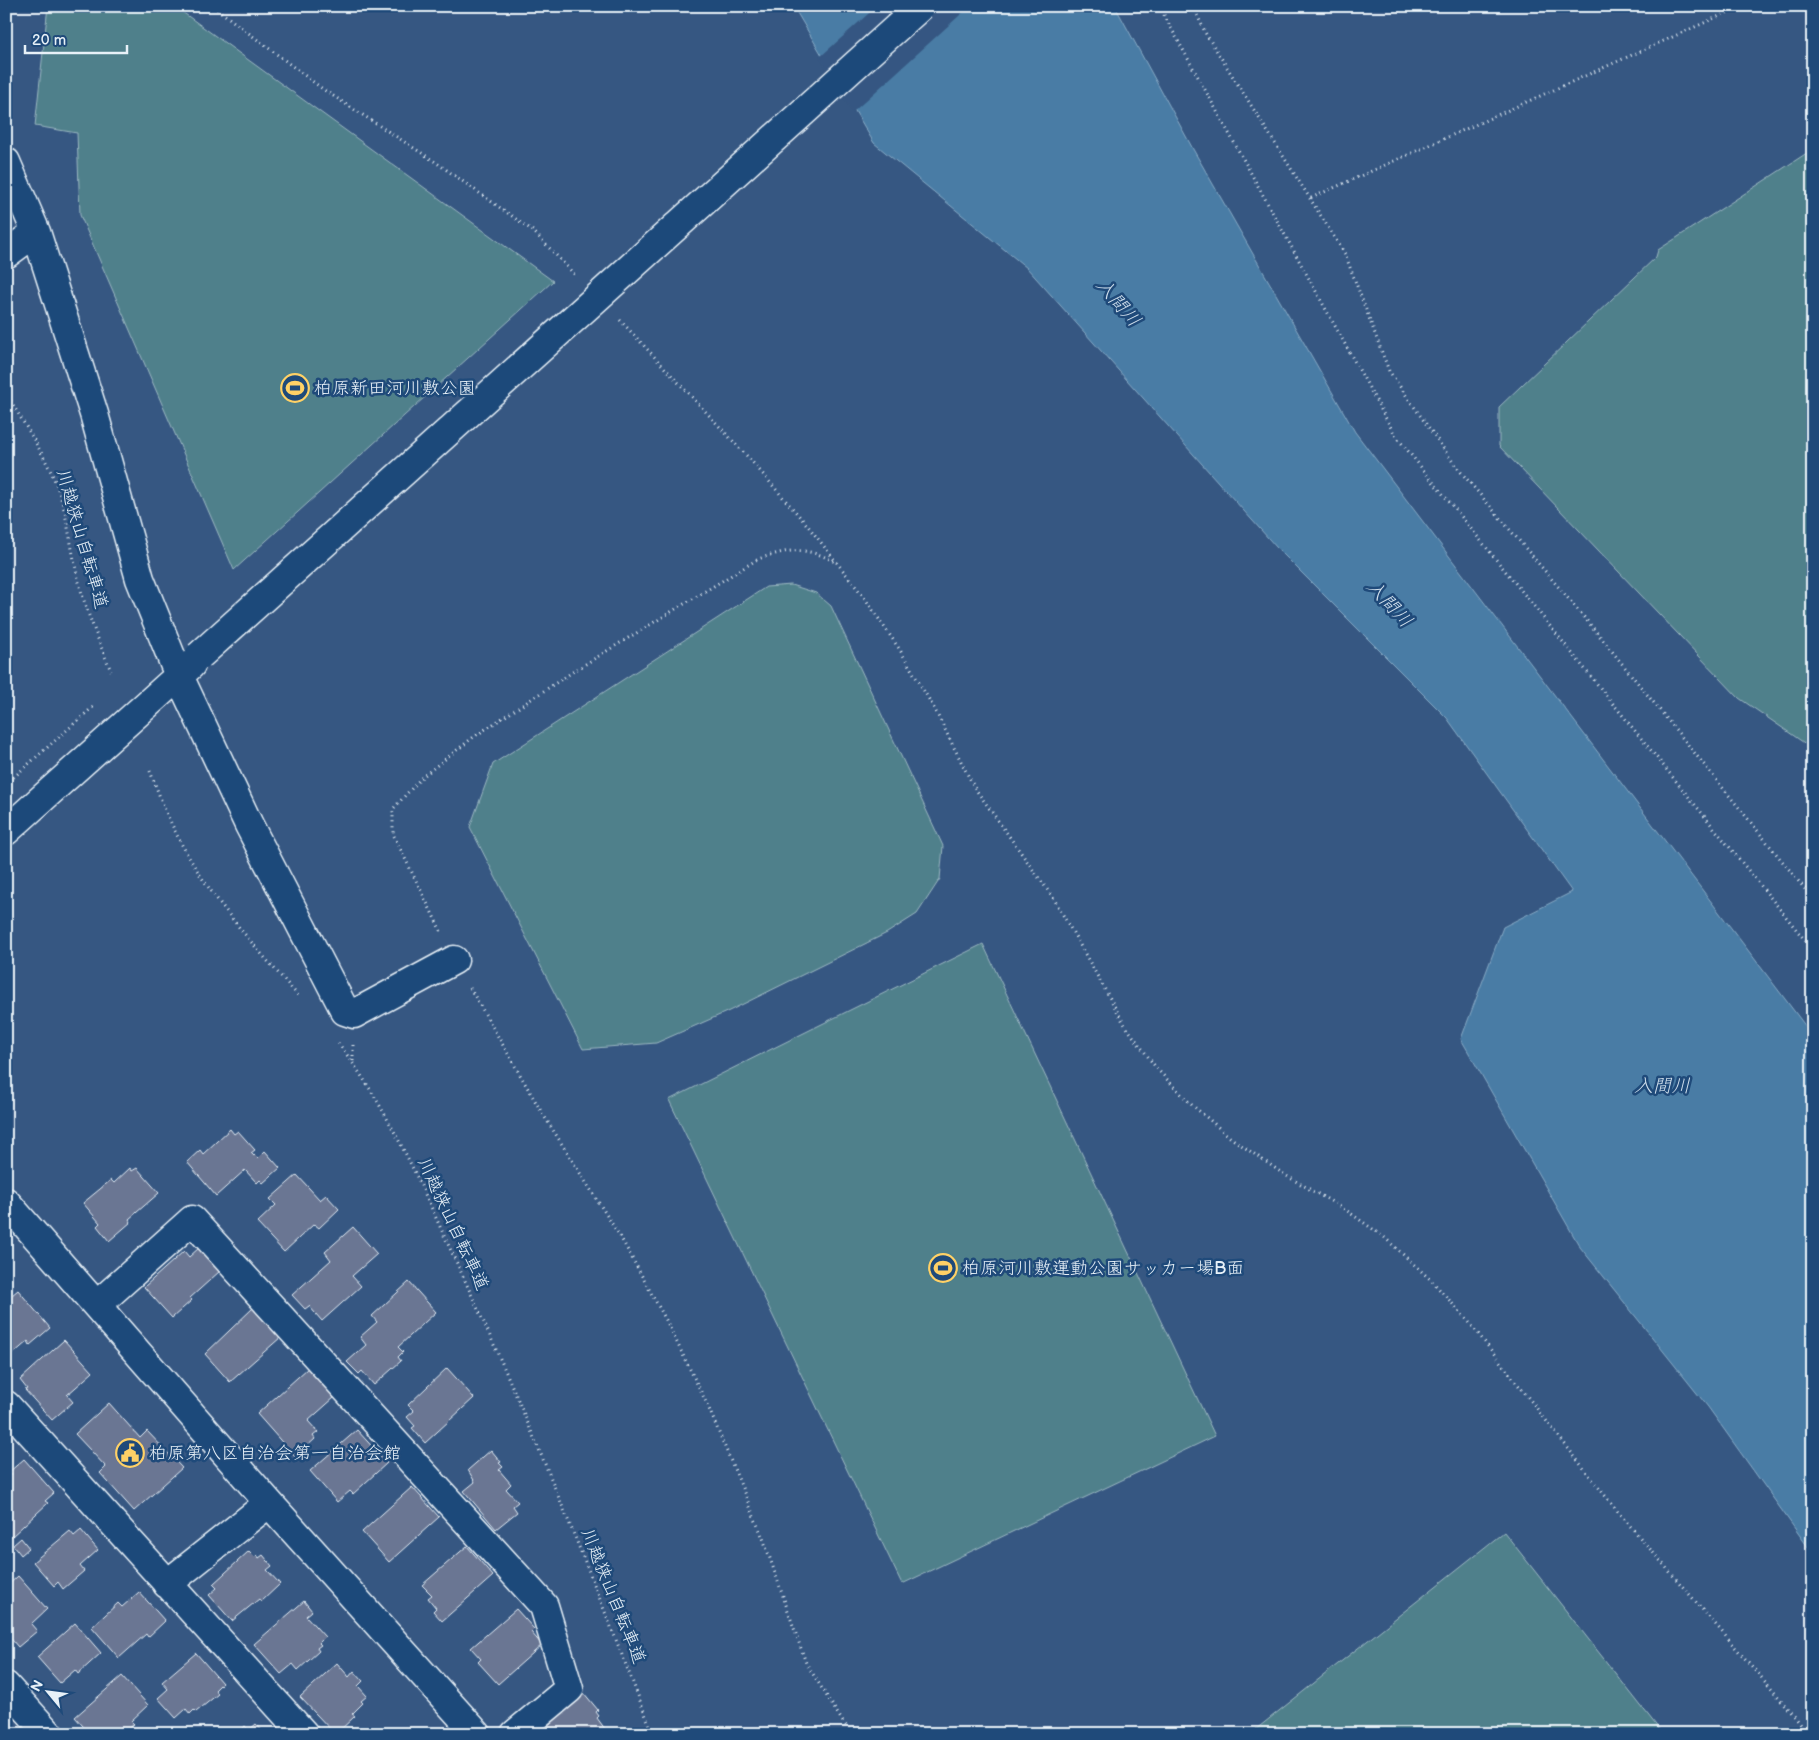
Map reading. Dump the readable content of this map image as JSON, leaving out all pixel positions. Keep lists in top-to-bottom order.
{
  "streets": {
    "path": ["川越狭山自転車道"]
  },
  "water": ["入間川"],
  "places": {
    "sports": ["柏原新田河川敷公園", "柏原河川敷運動公園サッカー場B面"],
    "public building": ["柏原第八区自治会第一自治会館"]
  },
  "scale_bar": "20 m",
  "north": "top left"
}
